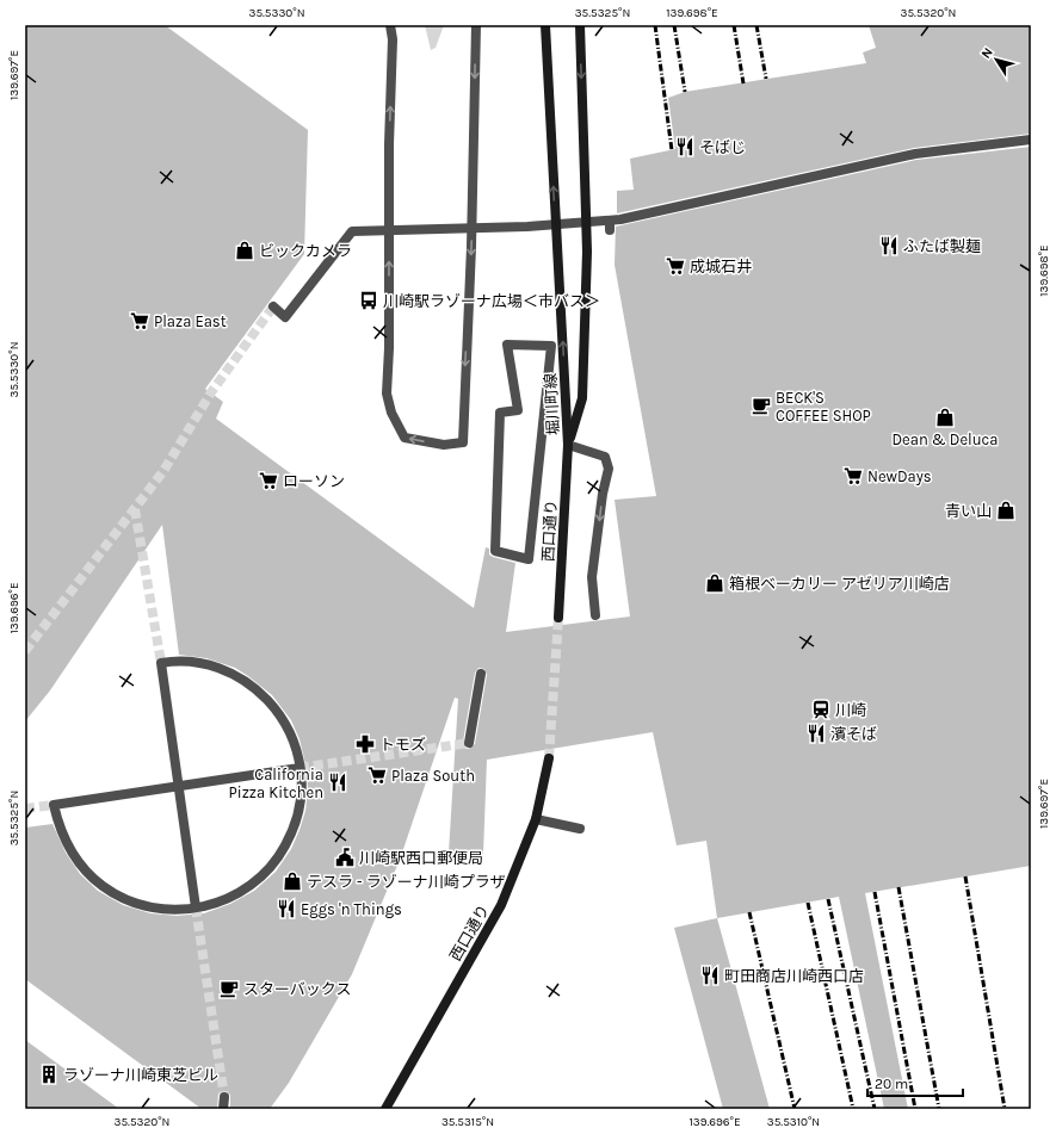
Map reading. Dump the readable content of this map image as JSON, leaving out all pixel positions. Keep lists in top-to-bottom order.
{
  "streets": {
    "street": ["堀川町線", "西口通り"]
  },
  "crossings": [
    ["堀川町線", "西口通り"]
  ],
  "places": {
    "restaurant": [
      "そばじ",
      "ふたば製麺",
      "濱そば",
      "California Pizza Kitchen",
      "Eggs 'n Things",
      "町田商店川崎西口店"
    ],
    "shop": [
      "ビックカメラ",
      "Dean & Deluca",
      "青い山",
      "箱根ベーカリー アゼリア川崎店",
      "テスラ - ラゾーナ川崎プラザ"
    ],
    "supermarket": [
      "成城石井",
      "Plaza East",
      "NewDays",
      "ローソン",
      "Plaza South"
    ],
    "bus stop": ["川崎駅ラゾーナ広場＜市バス＞"],
    "cafe": ["BECK'S COFFEE SHOP", "スターバックス"],
    "station": ["川崎"],
    "pharmacy": ["トモズ"],
    "public building": ["川崎駅西口郵便局"],
    "building": ["ラゾーナ川崎東芝ビル"]
  },
  "scale_bar": "20 m",
  "north": "top left",
  "coordinates": [
    "35.5330°N",
    "35.5325°N",
    "139.698°E",
    "35.5320°N",
    "139.697°E",
    "139.696°E",
    "35.5315°N",
    "35.5310°N"
  ]
}
